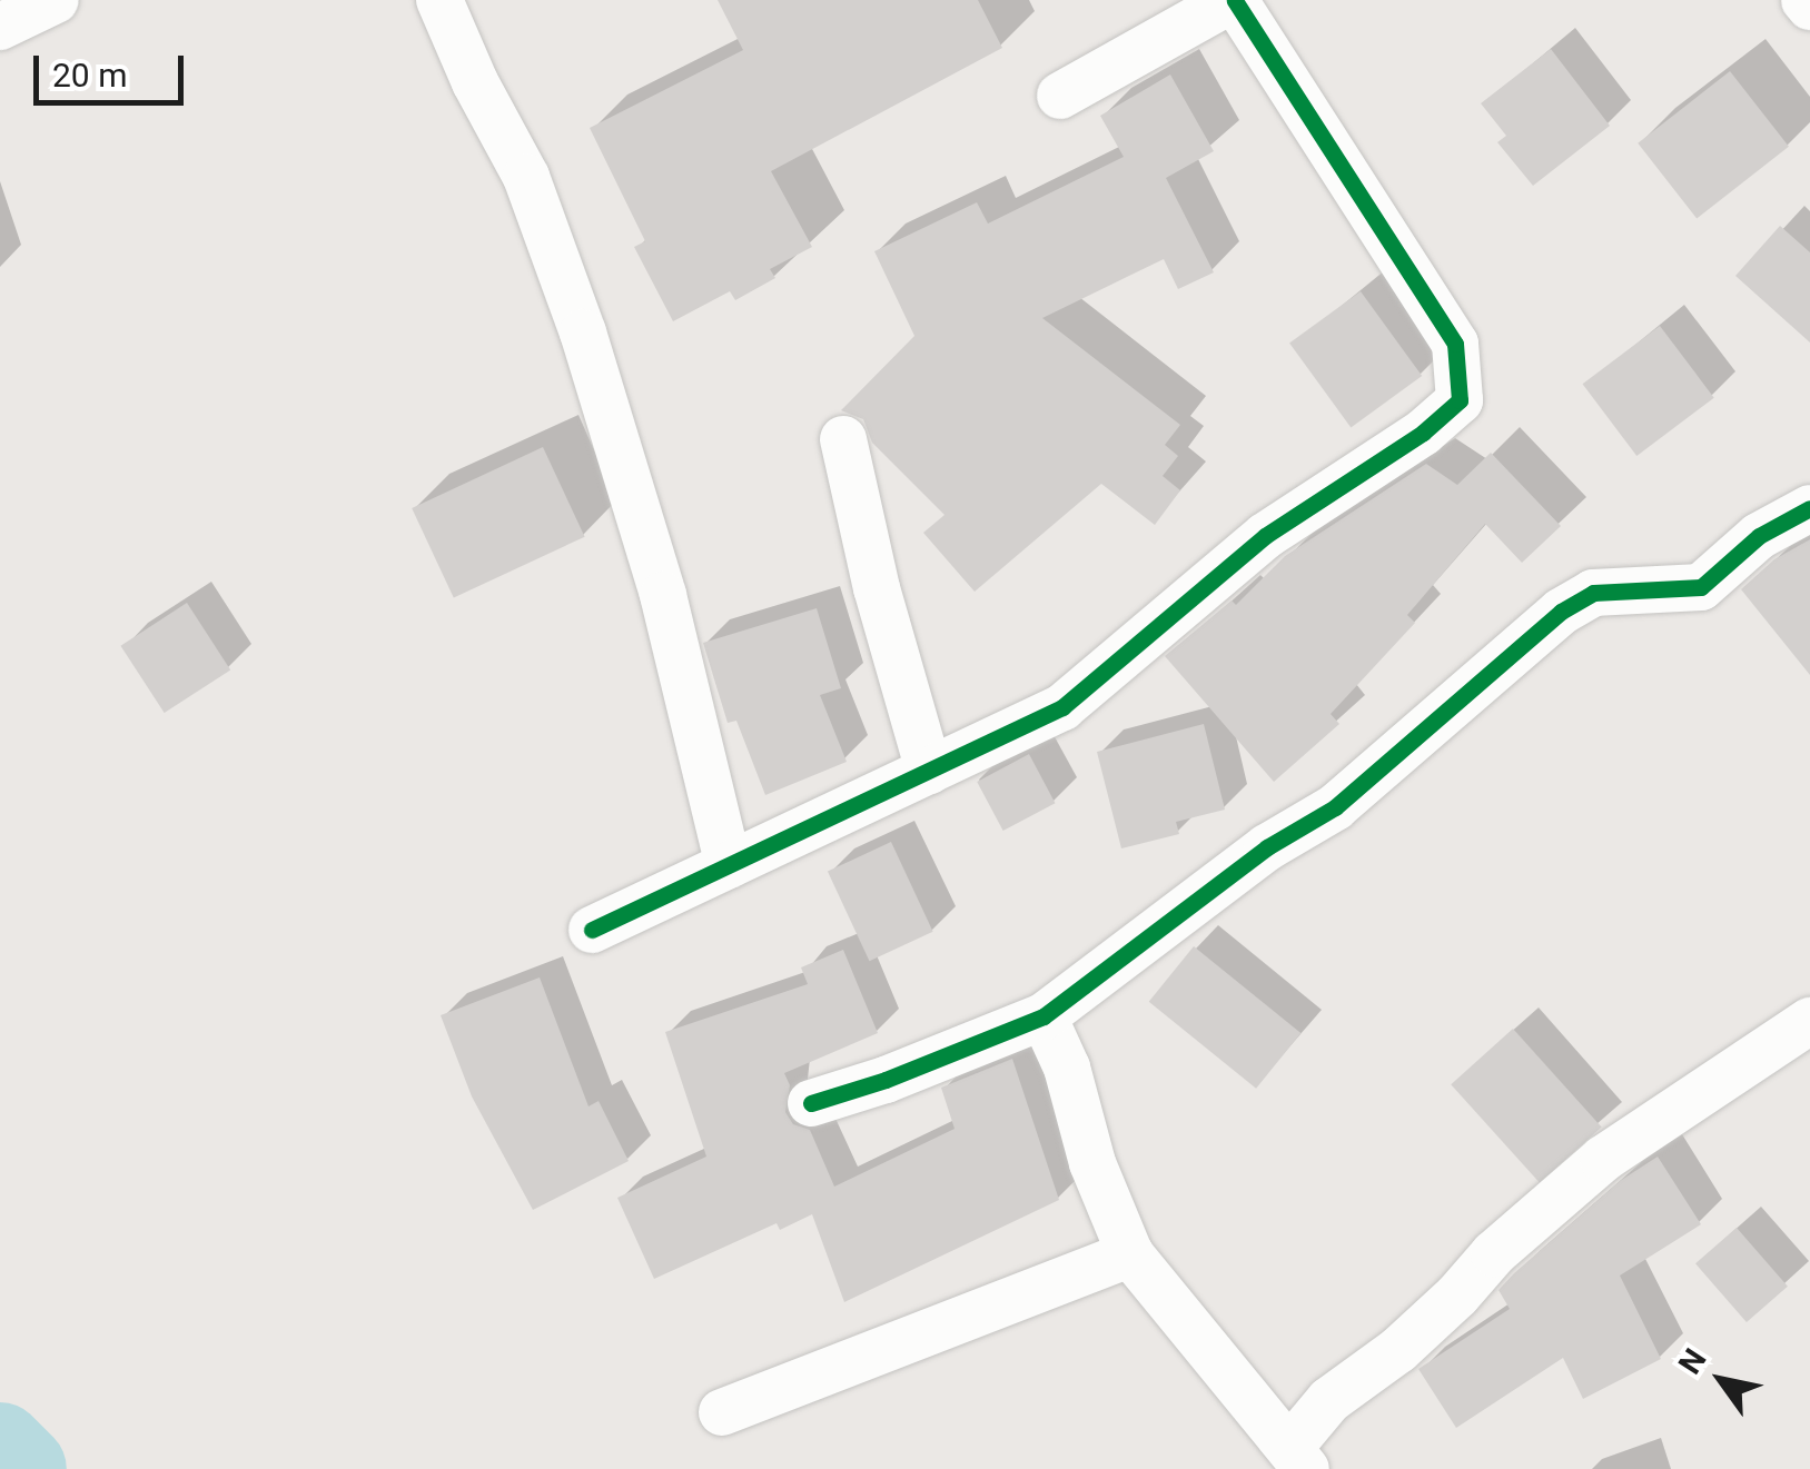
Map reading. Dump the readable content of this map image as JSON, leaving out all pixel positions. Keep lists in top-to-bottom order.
{
  "scale_bar": "20 m",
  "north": "top left"
}
